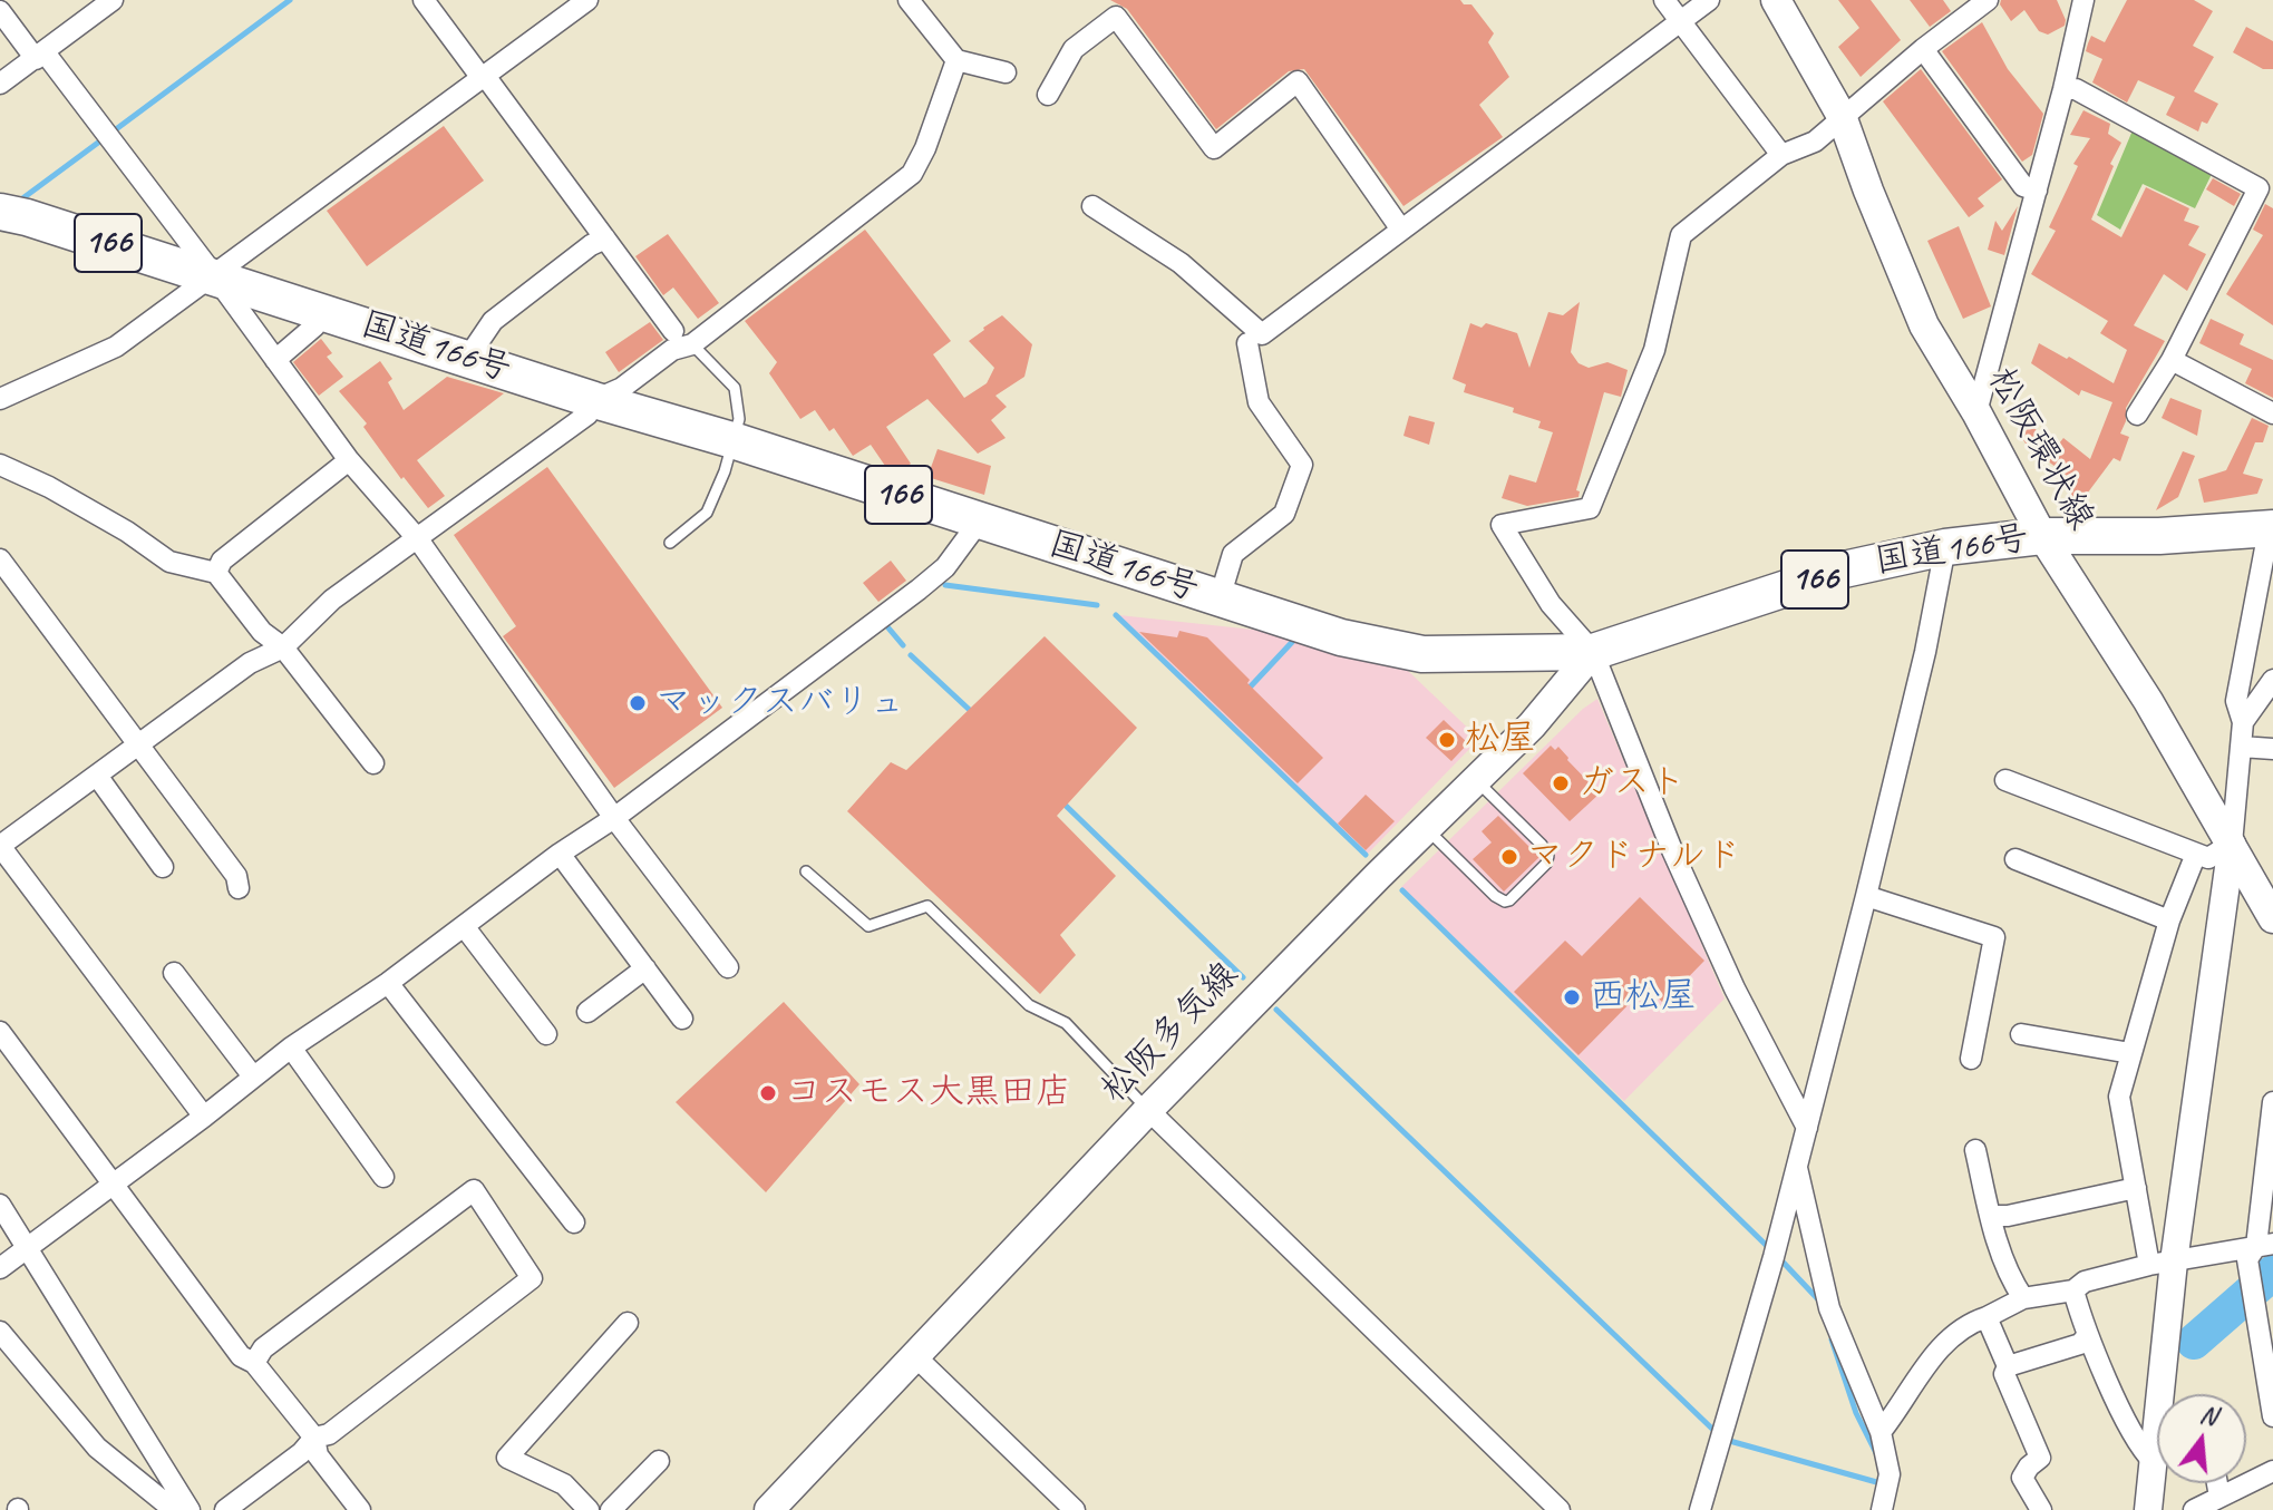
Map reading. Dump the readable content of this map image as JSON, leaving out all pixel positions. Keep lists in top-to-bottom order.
{
  "streets": {
    "highway": ["166", "国道166号"],
    "main road": ["松阪環状線", "松阪多気線"]
  },
  "crossings": [
    ["国道166号", "松阪環状線"],
    ["国道166号", "松阪多気線"]
  ],
  "places": [
    "マックスバリュ",
    "松屋",
    "ガスト",
    "マクドナルド",
    "西松屋",
    "コスモス大黒田店"
  ],
  "north": "top"
}
